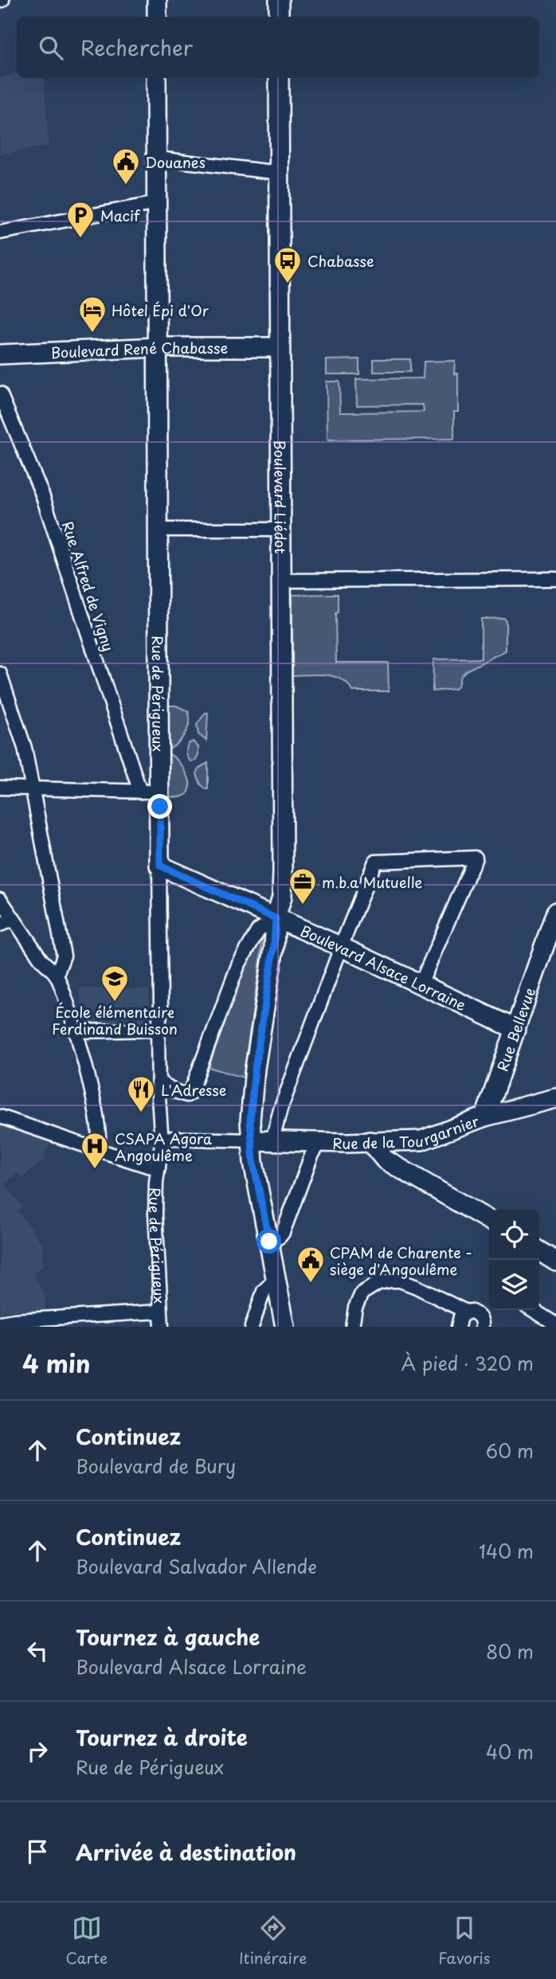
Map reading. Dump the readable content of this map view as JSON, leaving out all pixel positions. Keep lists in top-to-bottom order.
{
  "streets": {
    "main road": [
      "Boulevard René Chabasse",
      "Boulevard Liédot",
      "Rue de Périgueux",
      "Boulevard Alsace Lorraine",
      "Rue Bellevue",
      "Rue de la Tourgarnier"
    ],
    "street": ["Rue Alfred de Vigny"]
  },
  "crossings": [
    ["Boulevard René Chabasse", "Boulevard Liédot"],
    ["Boulevard René Chabasse", "Rue de Périgueux"],
    ["Boulevard Liédot", "Boulevard Alsace Lorraine"],
    ["Boulevard Liédot", "Rue de la Tourgarnier"],
    ["Rue de Périgueux", "Boulevard Alsace Lorraine"],
    ["Boulevard Alsace Lorraine", "Rue Bellevue"],
    ["Rue Bellevue", "Rue de la Tourgarnier"]
  ],
  "places": {
    "public building": ["Douanes", "CPAM de Charente - siège d'Angoulême"],
    "parking": ["Macif"],
    "bus stop": ["Chabasse"],
    "hotel": ["Hôtel Épi d'Or"],
    "office": ["m.b.a Mutuelle"],
    "school or university": ["École élémentaire Ferdinand Buisson"],
    "restaurant": ["L'Adresse"],
    "hospital": ["CSAPA Agora Angoulême"]
  },
  "page": {
    "search": "Rechercher",
    "heading": ["4 min", "À pied · 320 m"],
    "list": [
      ["Continuez", "Boulevard de Bury", "60 m"],
      ["Continuez", "Boulevard Salvador Allende", "140 m"],
      ["Tournez à gauche", "Boulevard Alsace Lorraine", "80 m"],
      ["Tournez à droite", "Rue de Périgueux", "40 m"],
      "Arrivée à destination"
    ],
    "nav": ["Carte", "Itinéraire", "Favoris"]
  }
}
